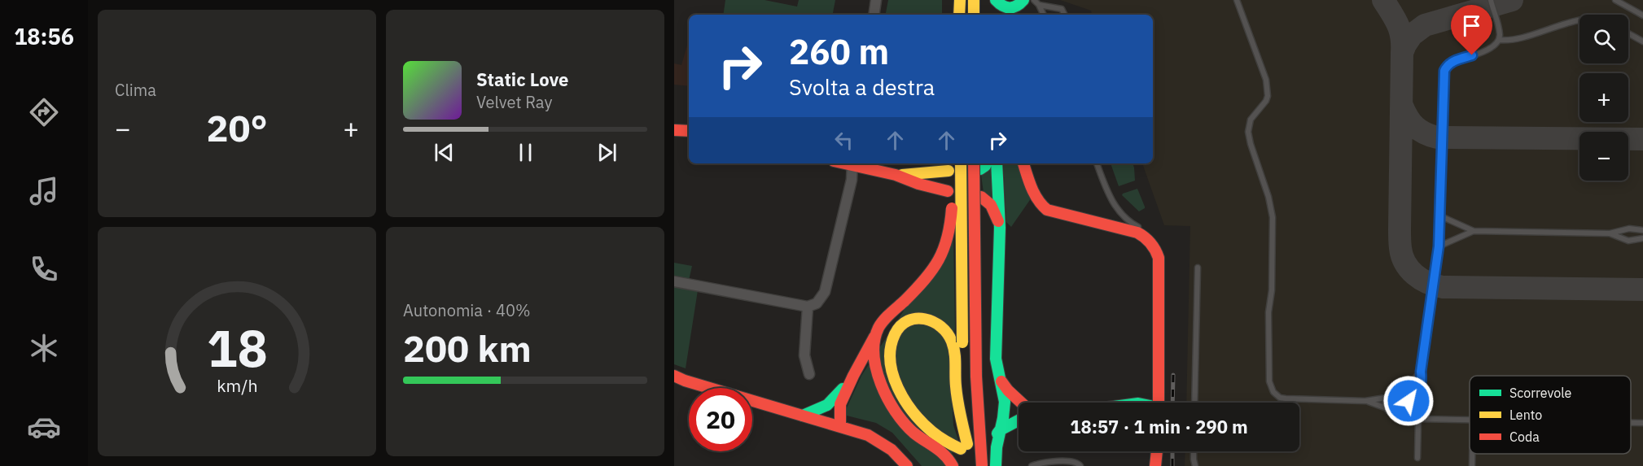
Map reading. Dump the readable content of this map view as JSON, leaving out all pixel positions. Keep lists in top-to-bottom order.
{
  "legend": ["Scorrevole", "Lento", "Coda"],
  "page": {
    "tabs": "18:56",
    "tile": [
      "Clima",
      ["Autonomia · 40%", "200 km"]
    ],
    "map_buttons": ["+", "−"],
    "turn": ["260 m", "Svolta a destra"],
    "song": ["Static Love", "Velvet Ray"],
    "heat": ["−", "20°", "+"],
    "limit": "20",
    "trip": "18:57 · 1 min · 290 m",
    "gauge": ["18", "km/h"]
  }
}
